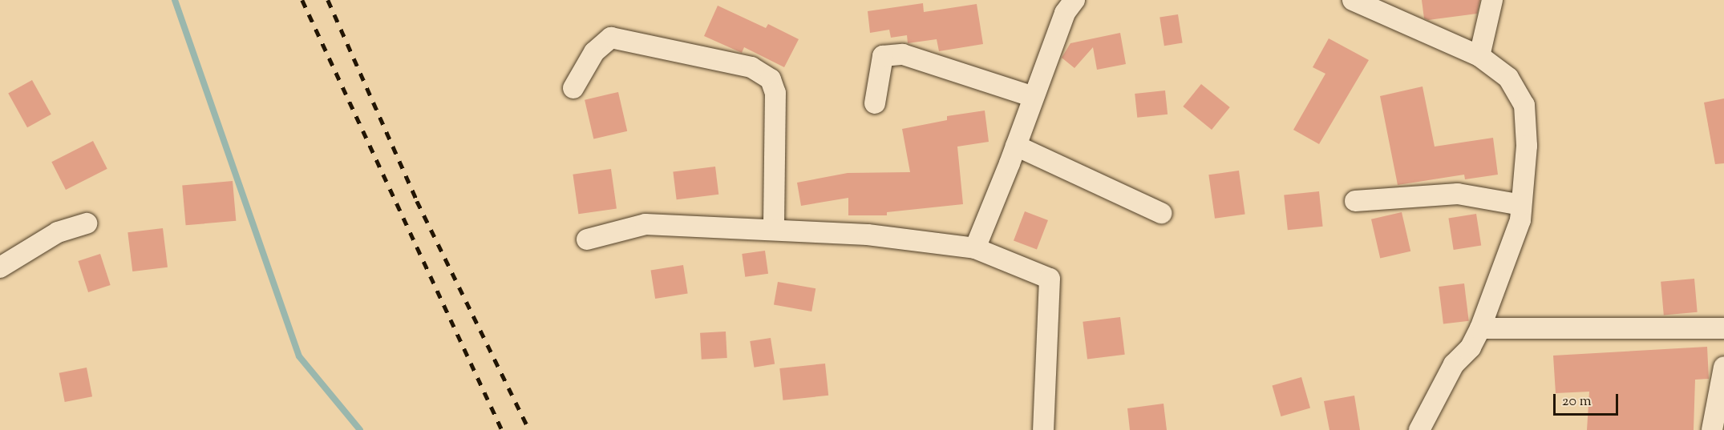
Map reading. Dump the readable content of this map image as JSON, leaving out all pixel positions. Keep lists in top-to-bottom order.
{
  "scale_bar": "20 m"
}
